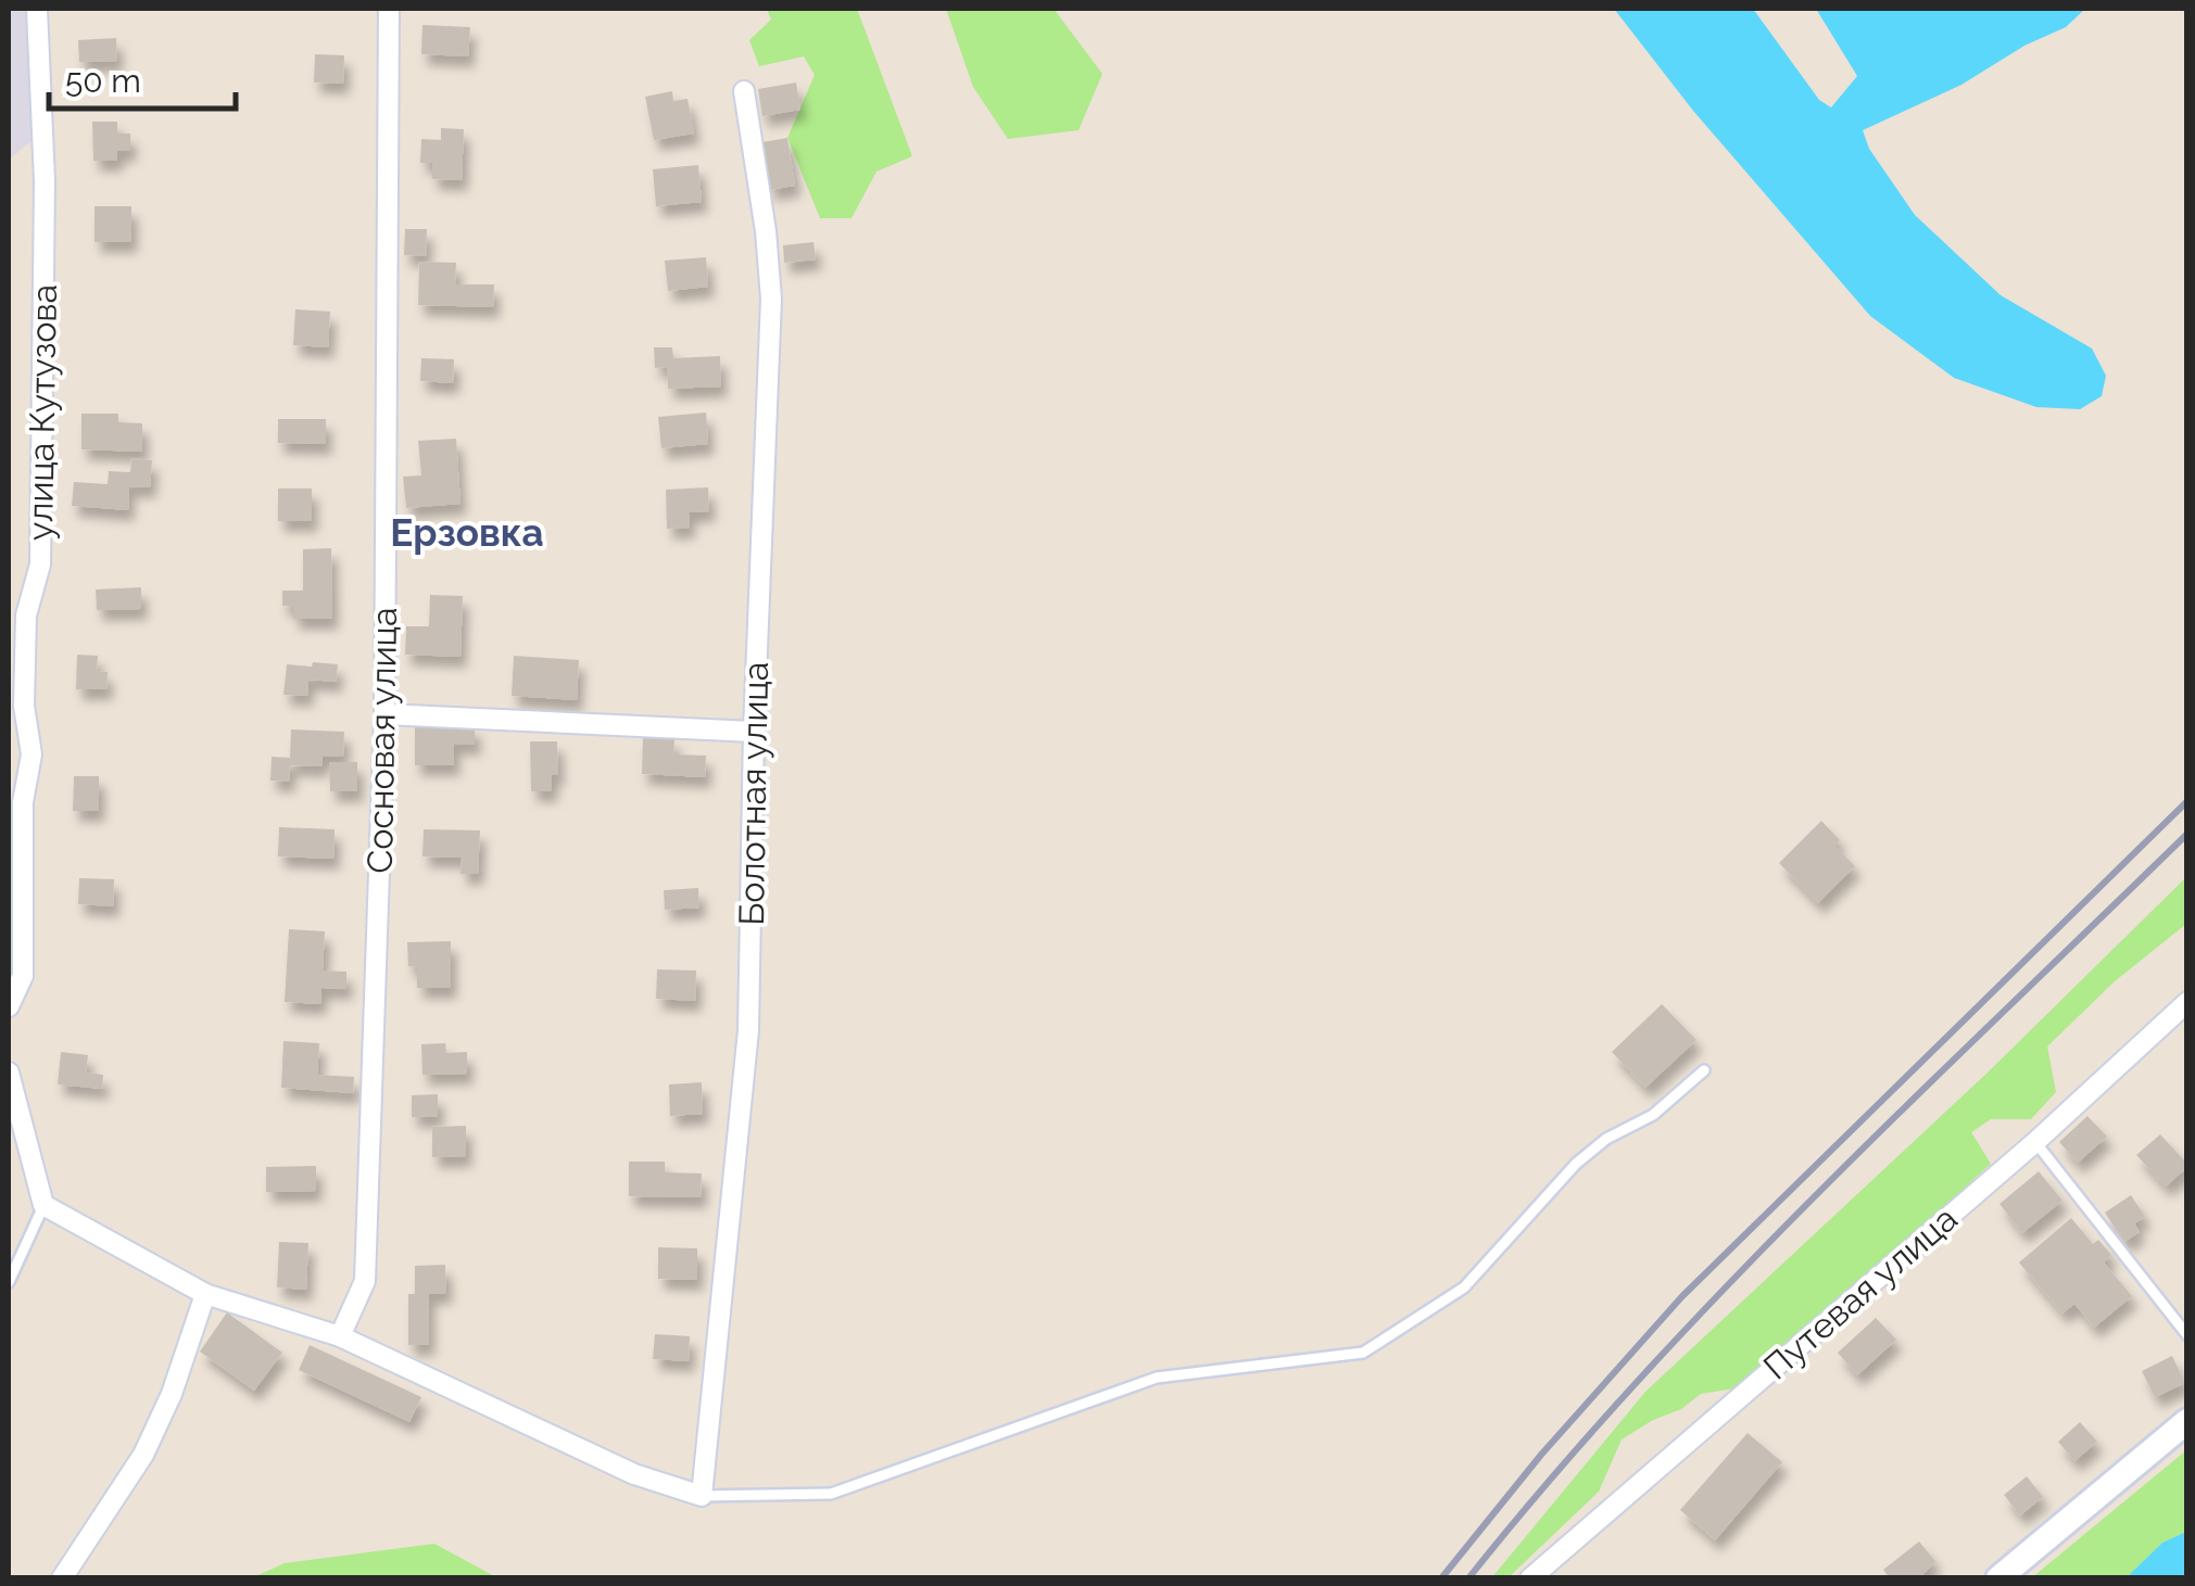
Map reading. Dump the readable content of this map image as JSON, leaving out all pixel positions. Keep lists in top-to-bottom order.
{
  "streets": {
    "street": [
      "улица Кутузова",
      "Сосновая улица",
      "Болотная улица",
      "Путевая улица"
    ]
  },
  "districts": ["Ерзовка"],
  "scale_bar": "50 m"
}
